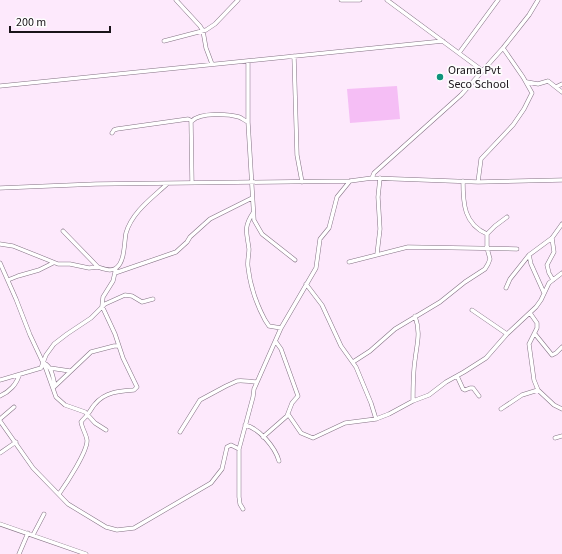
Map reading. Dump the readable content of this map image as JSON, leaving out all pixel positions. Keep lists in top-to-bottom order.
{
  "places": ["Orama Pvt Seco School"],
  "scale_bar": "200 m"
}
